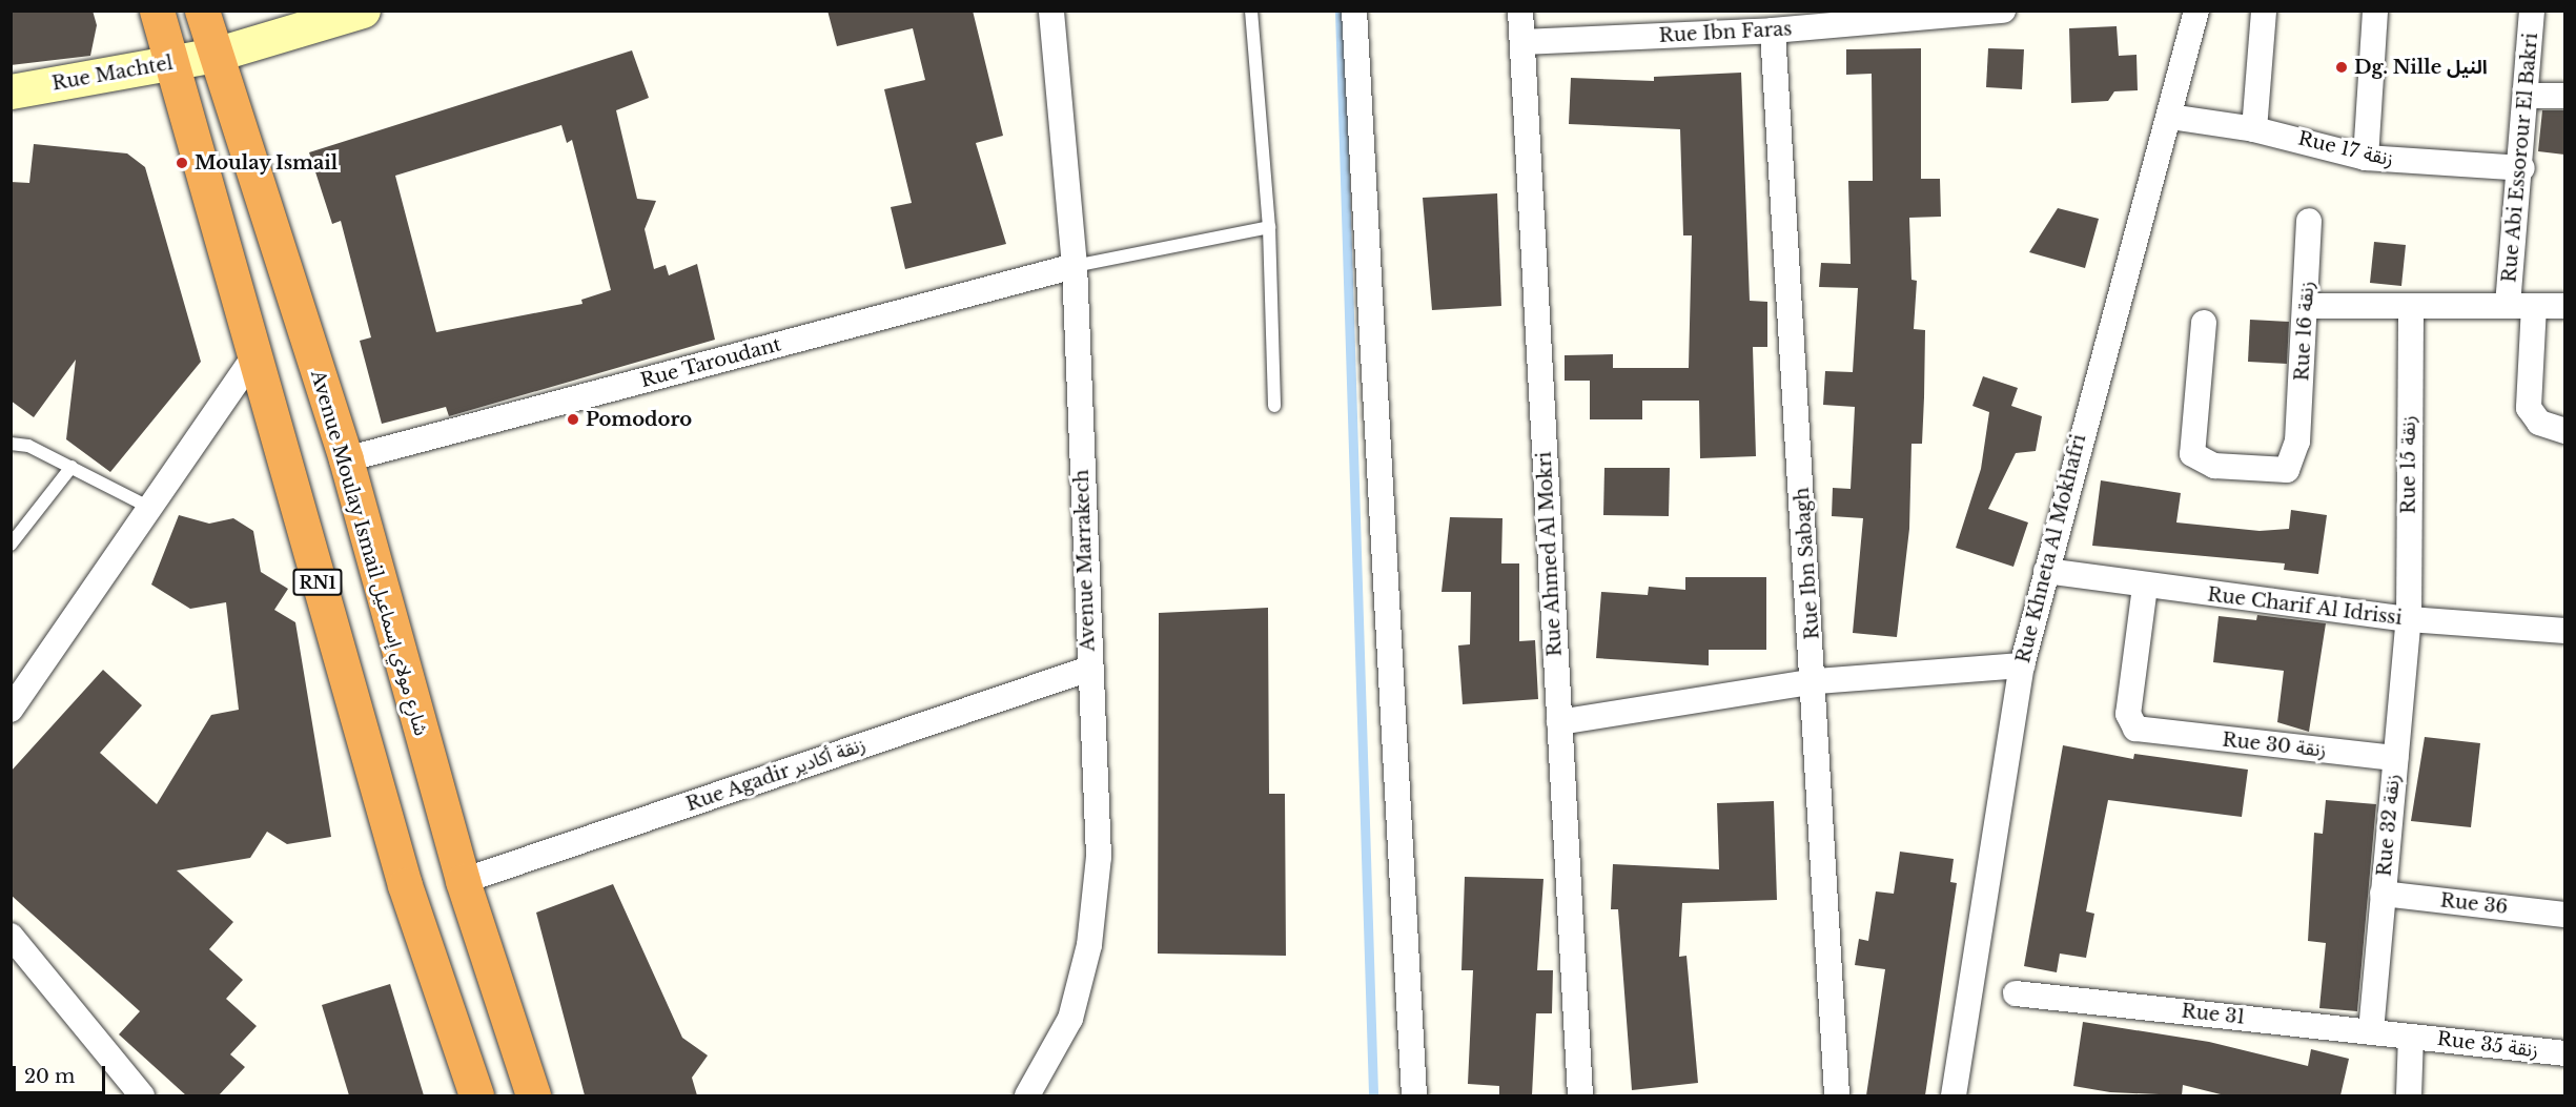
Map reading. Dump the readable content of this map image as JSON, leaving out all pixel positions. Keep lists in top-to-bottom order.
{
  "streets": {
    "highway": ["Avenue Moulay Ismail شارع مولاي إسماعيل", "RN1"],
    "main road": ["Rue Machtel"],
    "street": [
      "Rue Ibn Faras",
      "Rue 17 زنقة",
      "Rue Abi Essorour El Bakri",
      "Rue 16 زنقة",
      "Rue Taroudant",
      "Rue 15 زنقة",
      "Rue Khneta Al Mokhafri",
      "Rue Ahmed Al Mokri",
      "Avenue Marrakech",
      "Rue Ibn Sabagh",
      "Rue Charif Al Idrissi",
      "Rue 30 زنقة",
      "Rue Agadir زنقة أكادير",
      "Rue 32 زنقة",
      "Rue 36",
      "Rue 31",
      "Rue 35 زنقة"
    ]
  },
  "crossings": [
    ["Rue Ibn Faras", "Rue Ahmed Al Mokri"],
    ["Rue Ibn Faras", "Rue Ibn Sabagh"],
    ["Rue Machtel", "Avenue Moulay Ismail شارع مولاي إسماعيل"],
    ["Rue Machtel", "RN1"],
    ["Rue 17 زنقة", "Rue Abi Essorour El Bakri"],
    ["Rue 17 زنقة", "Rue Khneta Al Mokhafri"],
    ["Rue Abi Essorour El Bakri", "Rue 16 زنقة"],
    ["Rue Abi Essorour El Bakri", "Rue 15 زنقة"],
    ["Rue Taroudant", "Avenue Moulay Ismail شارع مولاي إسماعيل"],
    ["Rue Taroudant", "Avenue Marrakech"],
    ["Rue 15 زنقة", "Rue Charif Al Idrissi"],
    ["Rue 15 زنقة", "Rue 32 زنقة"],
    ["Rue Khneta Al Mokhafri", "Rue Charif Al Idrissi"],
    ["Avenue Moulay Ismail شارع مولاي إسماعيل", "Rue Agadir زنقة أكادير"],
    ["Avenue Marrakech", "Rue Agadir زنقة أكادير"],
    ["Rue Charif Al Idrissi", "Rue 30 زنقة"],
    ["Rue Charif Al Idrissi", "Rue 32 زنقة"],
    ["Rue 30 زنقة", "Rue 32 زنقة"],
    ["Rue 32 زنقة", "Rue 36"],
    ["Rue 32 زنقة", "Rue 31"],
    ["Rue 31", "Rue 35 زنقة"]
  ],
  "places": ["Dg. Nille النيل", "Moulay Ismail", "Pomodoro"],
  "scale_bar": "20 m"
}
